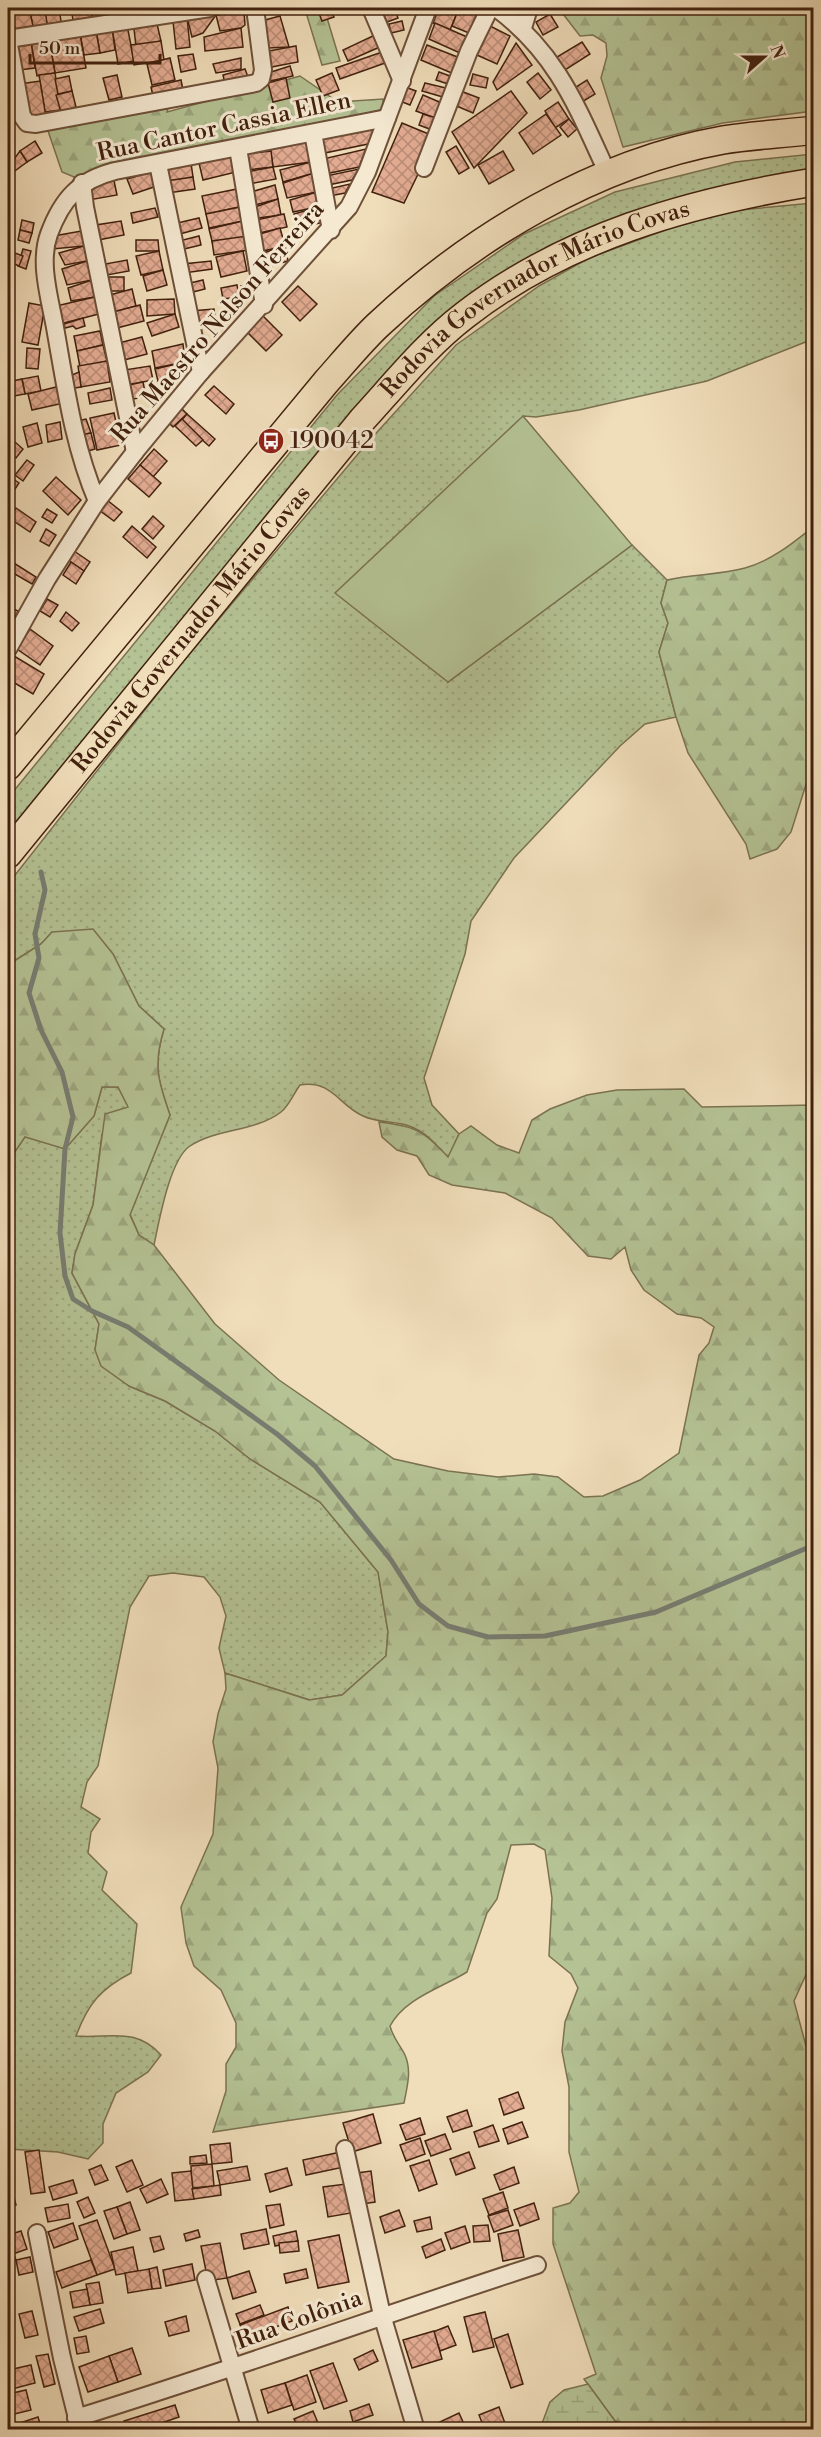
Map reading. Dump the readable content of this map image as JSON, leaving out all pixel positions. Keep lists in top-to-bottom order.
{
  "streets": {
    "highway": ["Rodovia Governador Mário Covas"],
    "street": ["Rua Cantor Cassia Ellen", "Rua Maestro Nelson Ferreira", "Rua Colônia"]
  },
  "crossings": [
    ["Rua Cantor Cassia Ellen", "Rua Maestro Nelson Ferreira"]
  ],
  "places": {
    "bus stop": ["190042"]
  },
  "scale_bar": "50 m",
  "north": "right"
}
